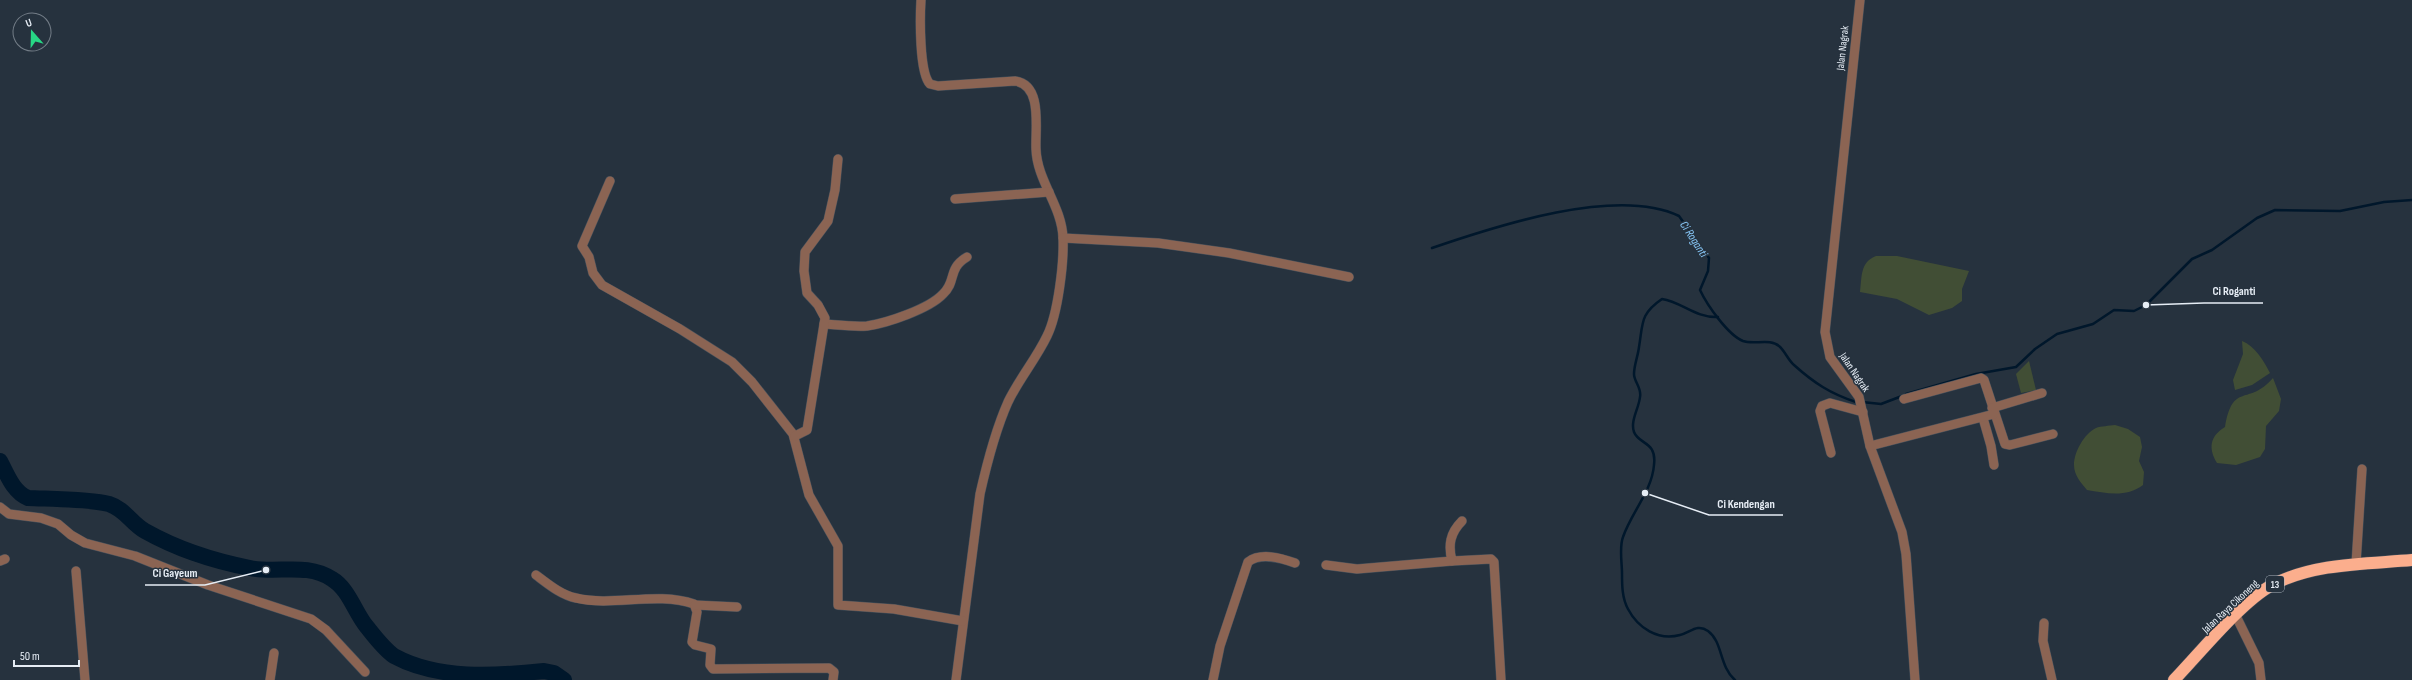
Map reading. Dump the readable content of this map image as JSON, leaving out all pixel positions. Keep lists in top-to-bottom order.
{
  "streets": {
    "highway": ["13", "Jalan Raya Cikoneng"],
    "street": ["Jalan Nagrak"]
  },
  "water": ["Ci Roganti"],
  "places": ["Ci Roganti", "Ci Kendengan", "Ci Gayeum"],
  "scale_bar": "50 m",
  "north": "top"
}
